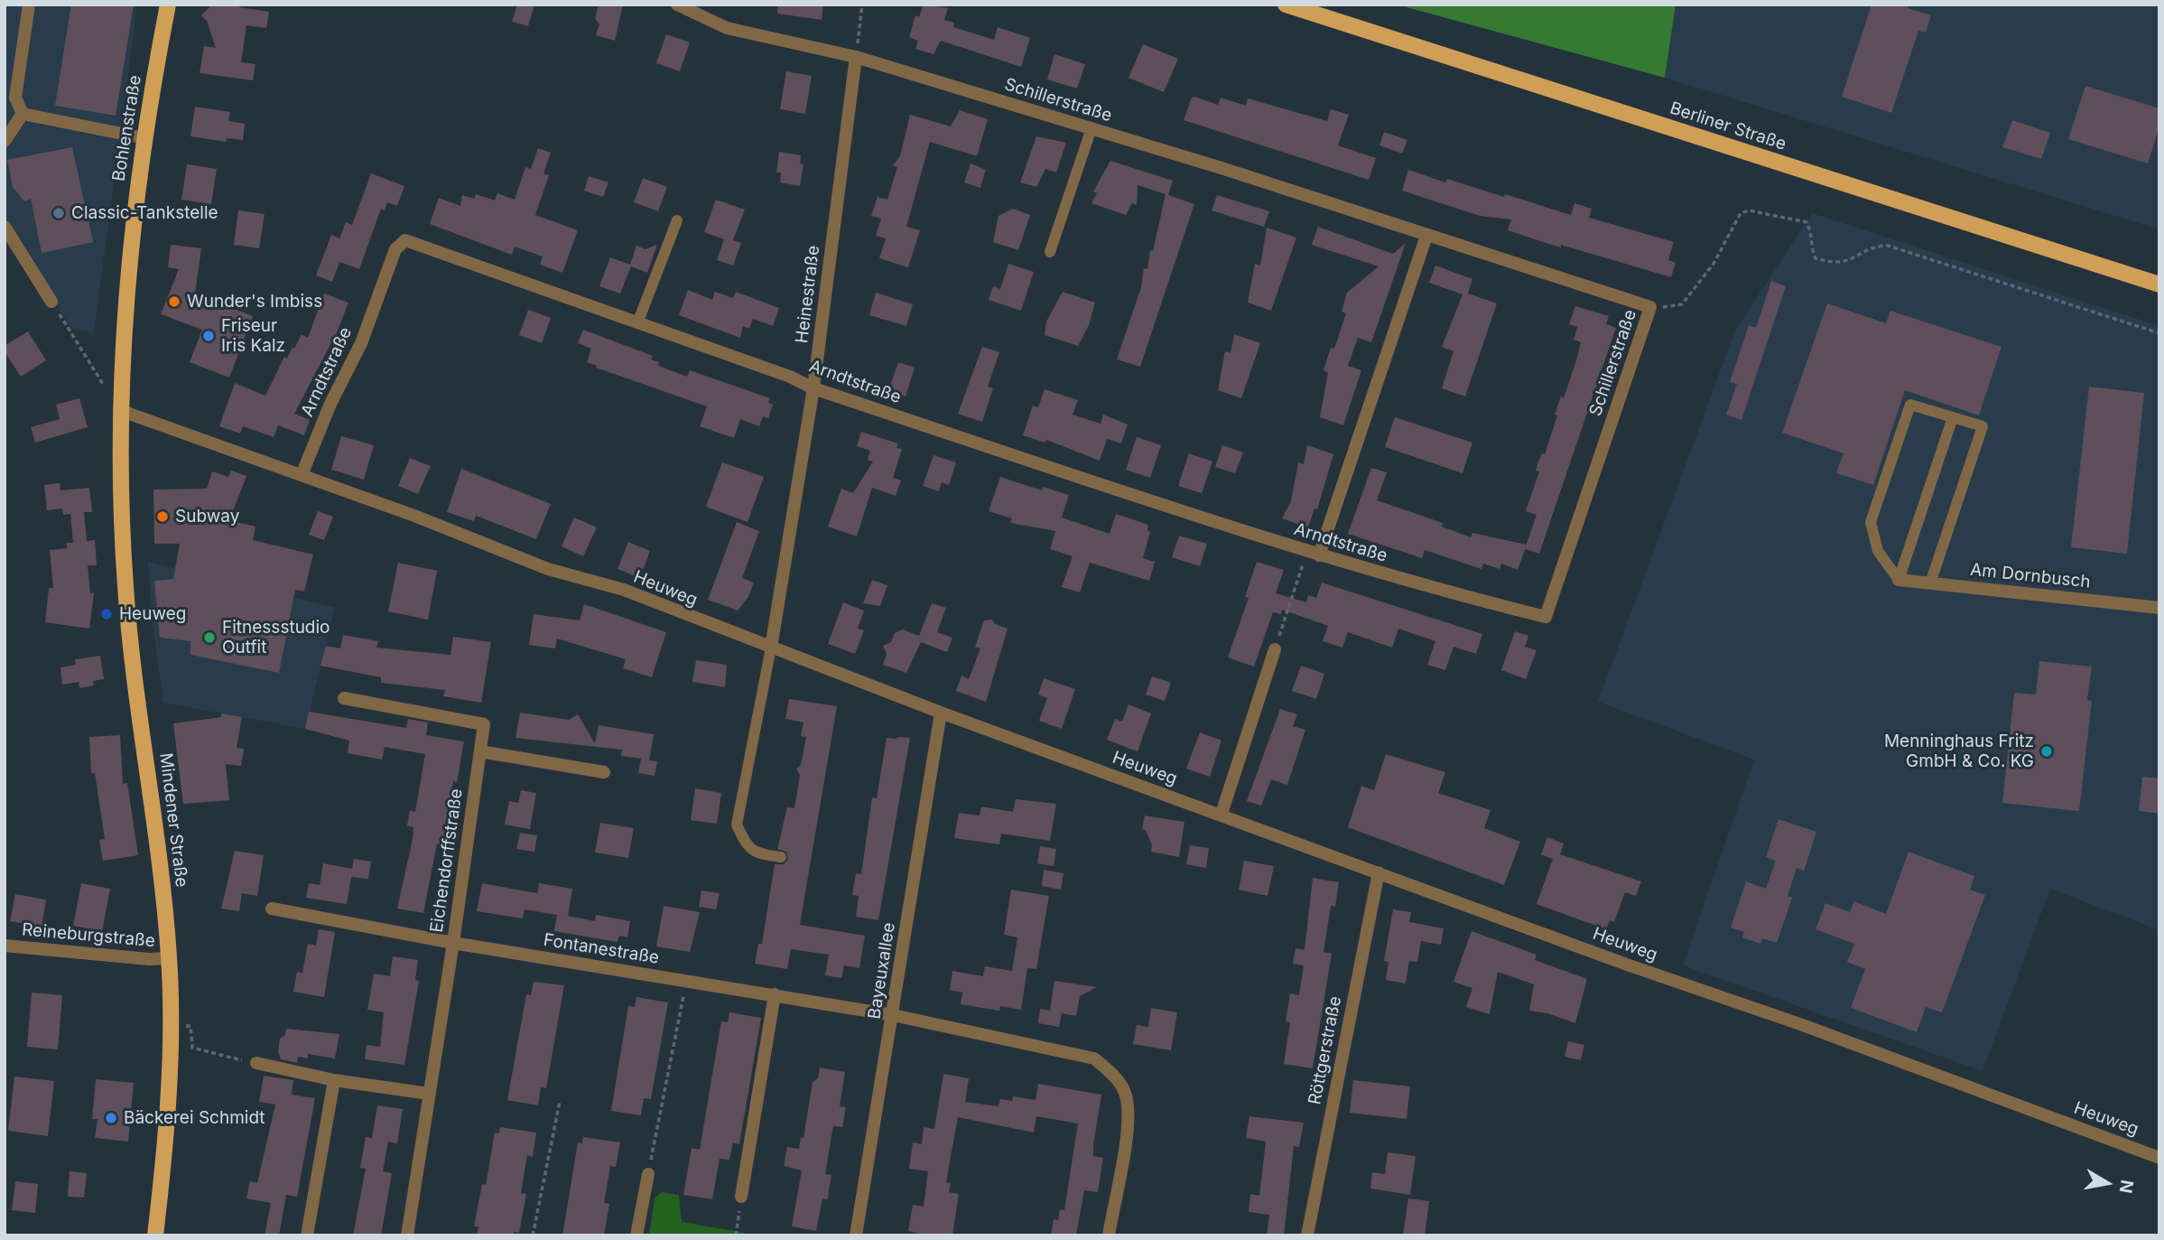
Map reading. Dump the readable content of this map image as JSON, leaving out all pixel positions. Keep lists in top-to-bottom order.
{
  "streets": {
    "main road": ["Berliner Straße", "Bohlenstraße", "Mindener Straße"],
    "street": [
      "Schillerstraße",
      "Heinestraße",
      "Arndtstraße",
      "Am Dornbusch",
      "Heuweg",
      "Eichendorffstraße",
      "Reineburgstraße",
      "Fontanestraße",
      "Bayeuxallee",
      "Röttgerstraße"
    ]
  },
  "crossings": [
    ["Schillerstraße", "Heinestraße"],
    ["Schillerstraße", "Arndtstraße"],
    ["Bohlenstraße", "Heuweg"],
    ["Bohlenstraße", "Mindener Straße"],
    ["Heinestraße", "Arndtstraße"],
    ["Heinestraße", "Heuweg"],
    ["Arndtstraße", "Heuweg"],
    ["Heuweg", "Mindener Straße"],
    ["Heuweg", "Bayeuxallee"],
    ["Heuweg", "Röttgerstraße"],
    ["Mindener Straße", "Reineburgstraße"],
    ["Eichendorffstraße", "Fontanestraße"],
    ["Fontanestraße", "Bayeuxallee"]
  ],
  "places": [
    "Classic-Tankstelle",
    "Wunder's Imbiss",
    "Friseur Iris Kalz",
    "Subway",
    "Heuweg",
    "Fitnessstudio Outfit",
    "Menninghaus Fritz GmbH & Co. KG",
    "Bäckerei Schmidt"
  ],
  "north": "right"
}
